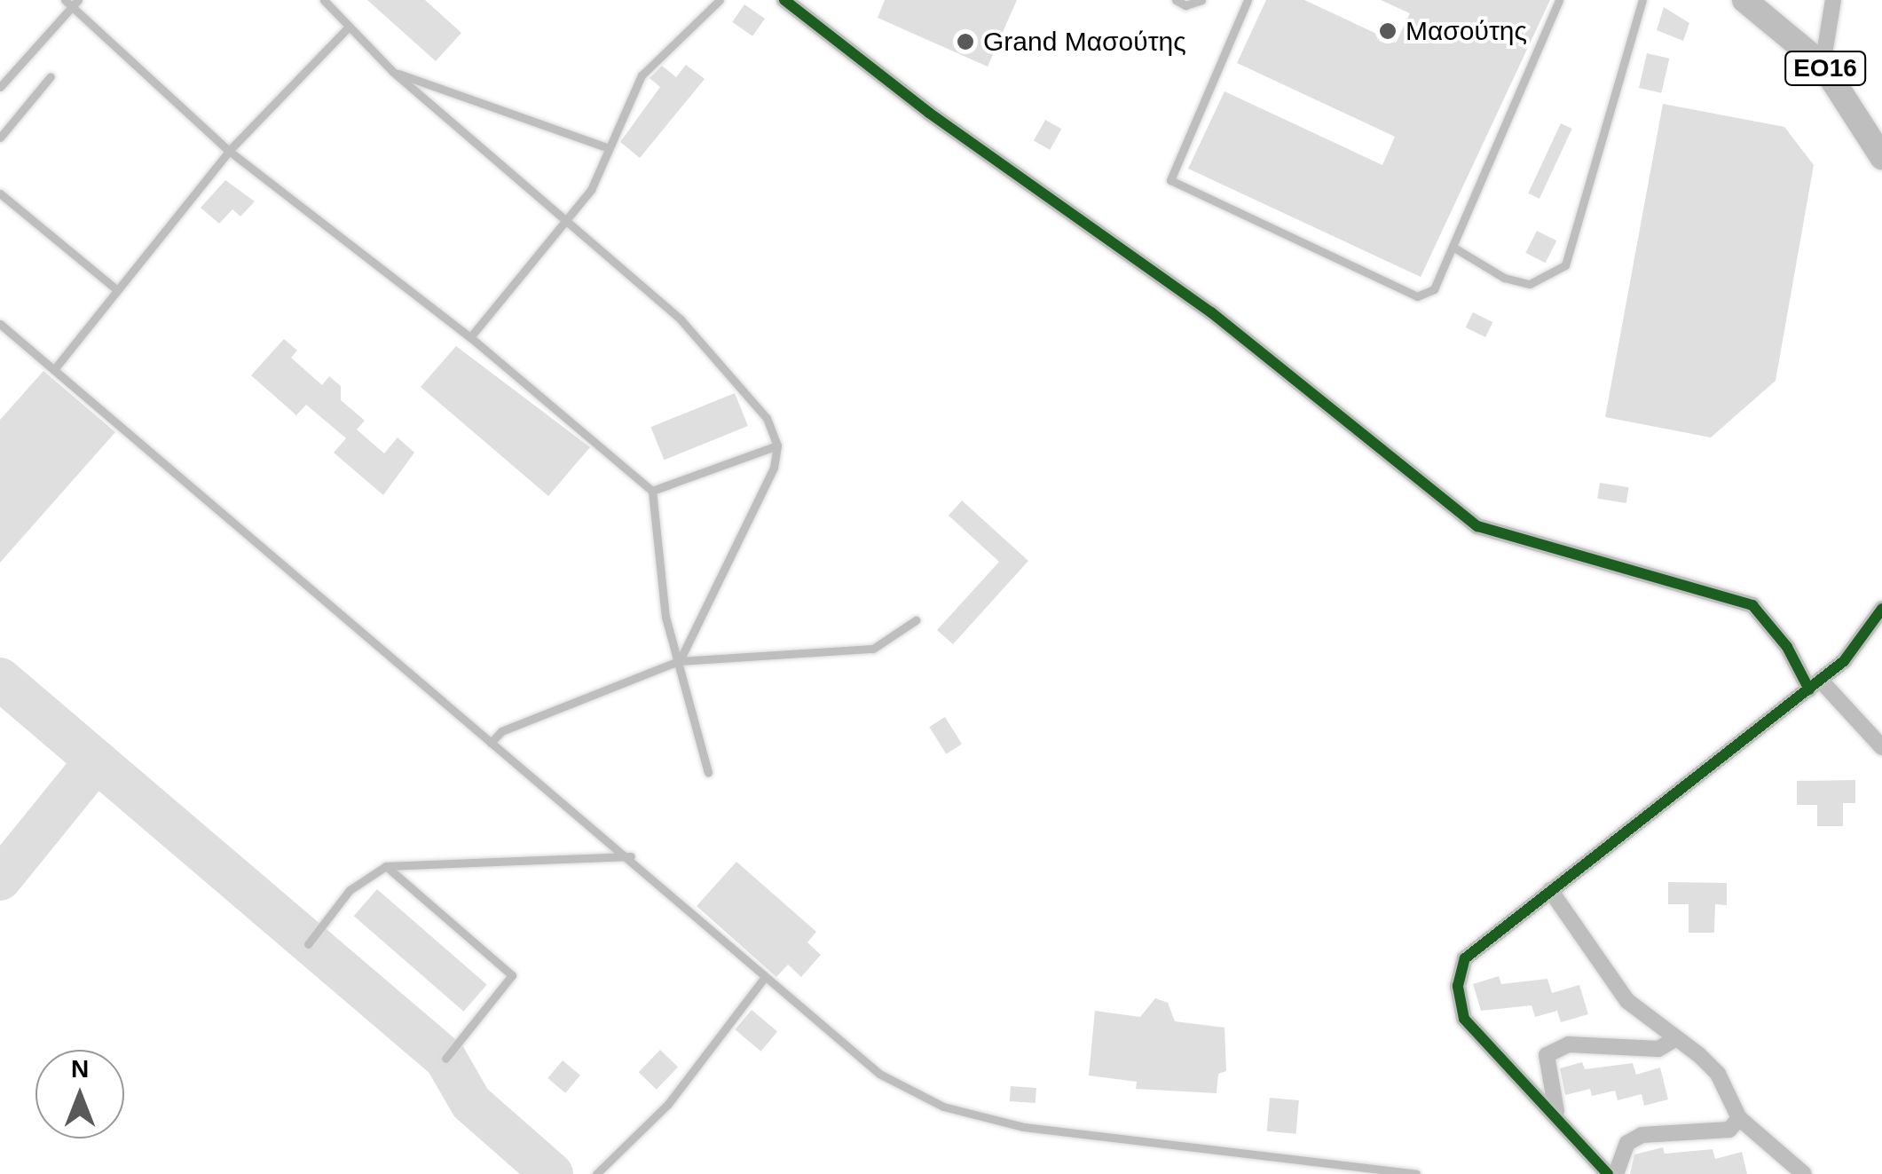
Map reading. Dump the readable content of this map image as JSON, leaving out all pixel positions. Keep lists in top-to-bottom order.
{
  "streets": {
    "main road": ["ΕΟ16"]
  },
  "places": ["Μασούτης", "Grand Μασούτης"],
  "north": "top"
}
